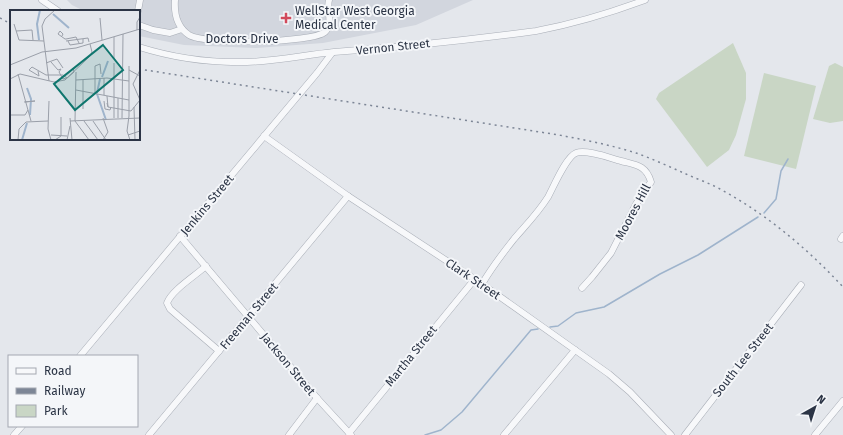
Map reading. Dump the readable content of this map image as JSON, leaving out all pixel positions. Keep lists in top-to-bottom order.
{
  "streets": {
    "street": [
      "Doctors Drive",
      "Vernon Street",
      "Jenkins Street",
      "Moores Hill",
      "Clark Street",
      "Freeman Street",
      "Martha Street",
      "South Lee Street",
      "Jackson Street"
    ]
  },
  "crossings": [
    ["Vernon Street", "Jenkins Street"],
    ["Jenkins Street", "Clark Street"],
    ["Jenkins Street", "Jackson Street"],
    ["Moores Hill", "Clark Street"],
    ["Clark Street", "Freeman Street"],
    ["Clark Street", "Martha Street"],
    ["Freeman Street", "Jackson Street"],
    ["Martha Street", "Jackson Street"]
  ],
  "places": {
    "health": ["WellStar West Georgia Medical Center"]
  },
  "legend": ["Road", "Railway", "Park"],
  "north": "top right"
}
